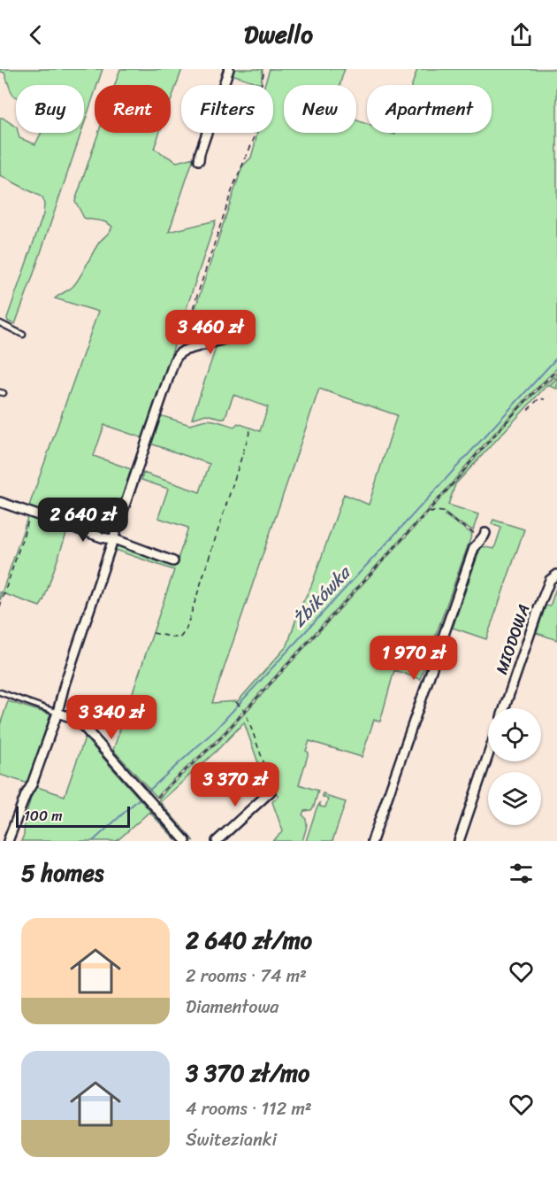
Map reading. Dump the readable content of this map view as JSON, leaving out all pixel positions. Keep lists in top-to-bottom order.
{
  "streets": {
    "street": ["MIODOWA"]
  },
  "water": ["Żbikówka"],
  "scale_bar": "100 m",
  "page": {
    "header": "Dwello",
    "chip": [
      "Buy",
      "Rent",
      "Filters",
      "New",
      "Apartment"
    ],
    "price": [
      "3 460 zł",
      "2 640 zł",
      "1 970 zł",
      "3 340 zł",
      "3 370 zł"
    ],
    "scale": "100 m",
    "heading": "5 homes",
    "list": [
      {
        "name": "2 640 zł/mo",
        "note": "2 rooms · 74 m² · Diamentowa"
      },
      {
        "name": "3 370 zł/mo",
        "note": "4 rooms · 112 m² · Świtezianki"
      }
    ]
  }
}
